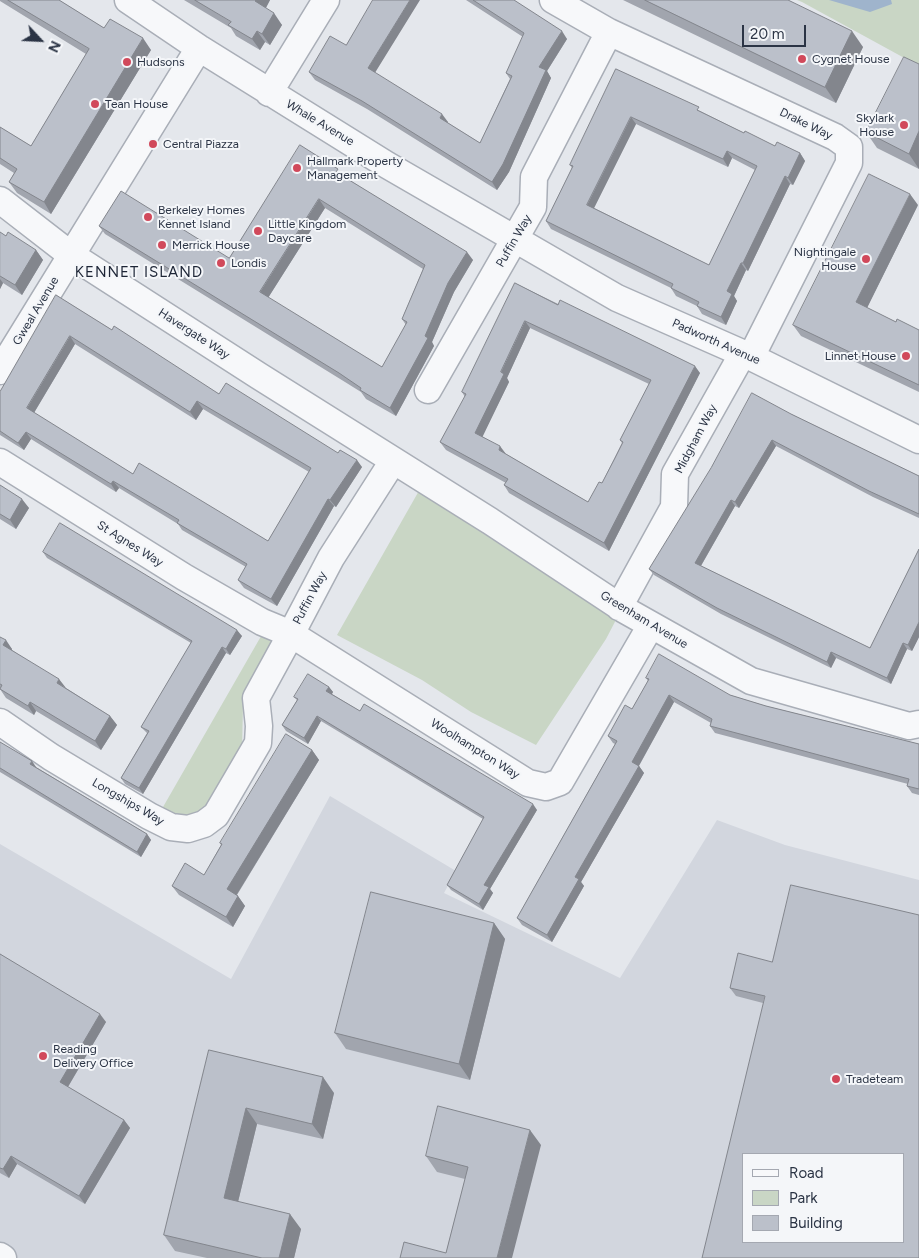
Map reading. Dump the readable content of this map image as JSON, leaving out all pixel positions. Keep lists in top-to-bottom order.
{
  "streets": {
    "street": [
      "Whale Avenue",
      "Drake Way",
      "Puffin Way",
      "Gweal Avenue",
      "Havergate Way",
      "Padworth Avenue",
      "Midgham Way",
      "St Agnes Way",
      "Greenham Avenue",
      "Woolhampton Way",
      "Longships Way"
    ]
  },
  "crossings": [
    ["Whale Avenue", "Puffin Way"],
    ["Whale Avenue", "Gweal Avenue"],
    ["Whale Avenue", "Padworth Avenue"],
    ["Drake Way", "Puffin Way"],
    ["Drake Way", "Padworth Avenue"],
    ["Drake Way", "Midgham Way"],
    ["Puffin Way", "Havergate Way"],
    ["Puffin Way", "Padworth Avenue"],
    ["Puffin Way", "St Agnes Way"],
    ["Puffin Way", "Greenham Avenue"],
    ["Puffin Way", "Woolhampton Way"],
    ["Puffin Way", "Longships Way"],
    ["Gweal Avenue", "Havergate Way"],
    ["Havergate Way", "Greenham Avenue"],
    ["Padworth Avenue", "Midgham Way"],
    ["Midgham Way", "Greenham Avenue"],
    ["Greenham Avenue", "Woolhampton Way"],
    ["Woolhampton Way", "Longships Way"]
  ],
  "districts": ["KENNET ISLAND"],
  "places": [
    "Cygnet House",
    "Hudsons",
    "Tean House",
    "Skylark House",
    "Central Piazza",
    "Hallmark Property Management",
    "Berkeley Homes Kennet Island",
    "Little Kingdom Daycare",
    "Merrick House",
    "Nightingale House",
    "Londis",
    "Linnet House",
    "Reading Delivery Office",
    "Tradeteam"
  ],
  "legend": ["Road", "Park", "Building"],
  "scale_bar": "20 m",
  "north": "bottom right"
}
